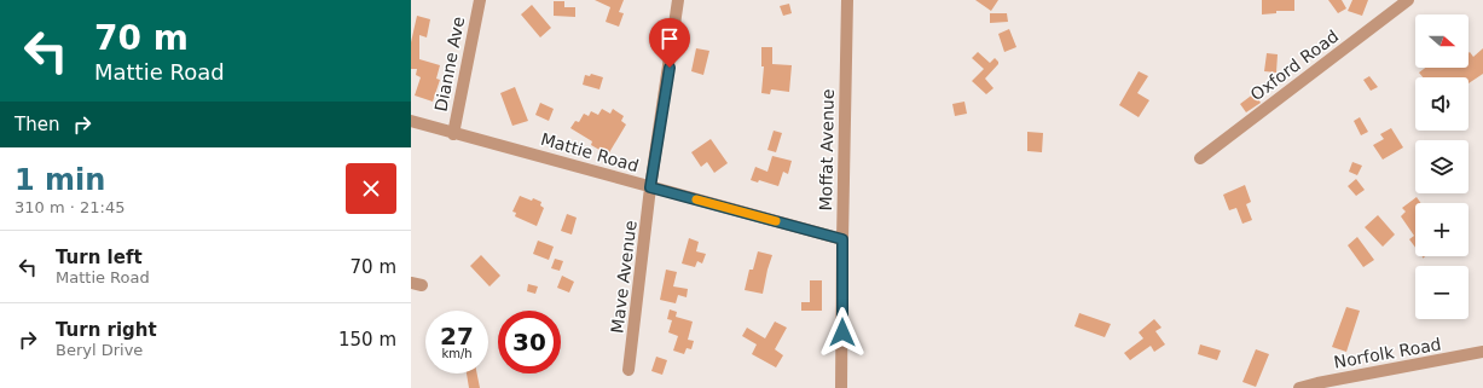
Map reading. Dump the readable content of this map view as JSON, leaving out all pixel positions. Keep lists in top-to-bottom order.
{
  "streets": {
    "street": [
      "Dianne Ave",
      "Oxford Road",
      "Moffat Avenue",
      "Mattie Road",
      "Mave Avenue",
      "Norfolk Road"
    ]
  },
  "crossings": [
    ["Dianne Ave", "Mattie Road"],
    ["Moffat Avenue", "Mattie Road"],
    ["Mattie Road", "Mave Avenue"]
  ],
  "north": "right",
  "page": {
    "turn": ["70 m", "Mattie Road"],
    "map_buttons": ["+", "−"],
    "then": "Then",
    "heading": ["1 min", "310 m · 21:45"],
    "list": [
      {
        "name": "Turn left",
        "note": "Mattie Road",
        "value": "70 m"
      },
      {
        "name": "Turn right",
        "note": "Beryl Drive",
        "value": "150 m"
      }
    ],
    "speed": "27 km/h",
    "limit": "30"
  }
}
